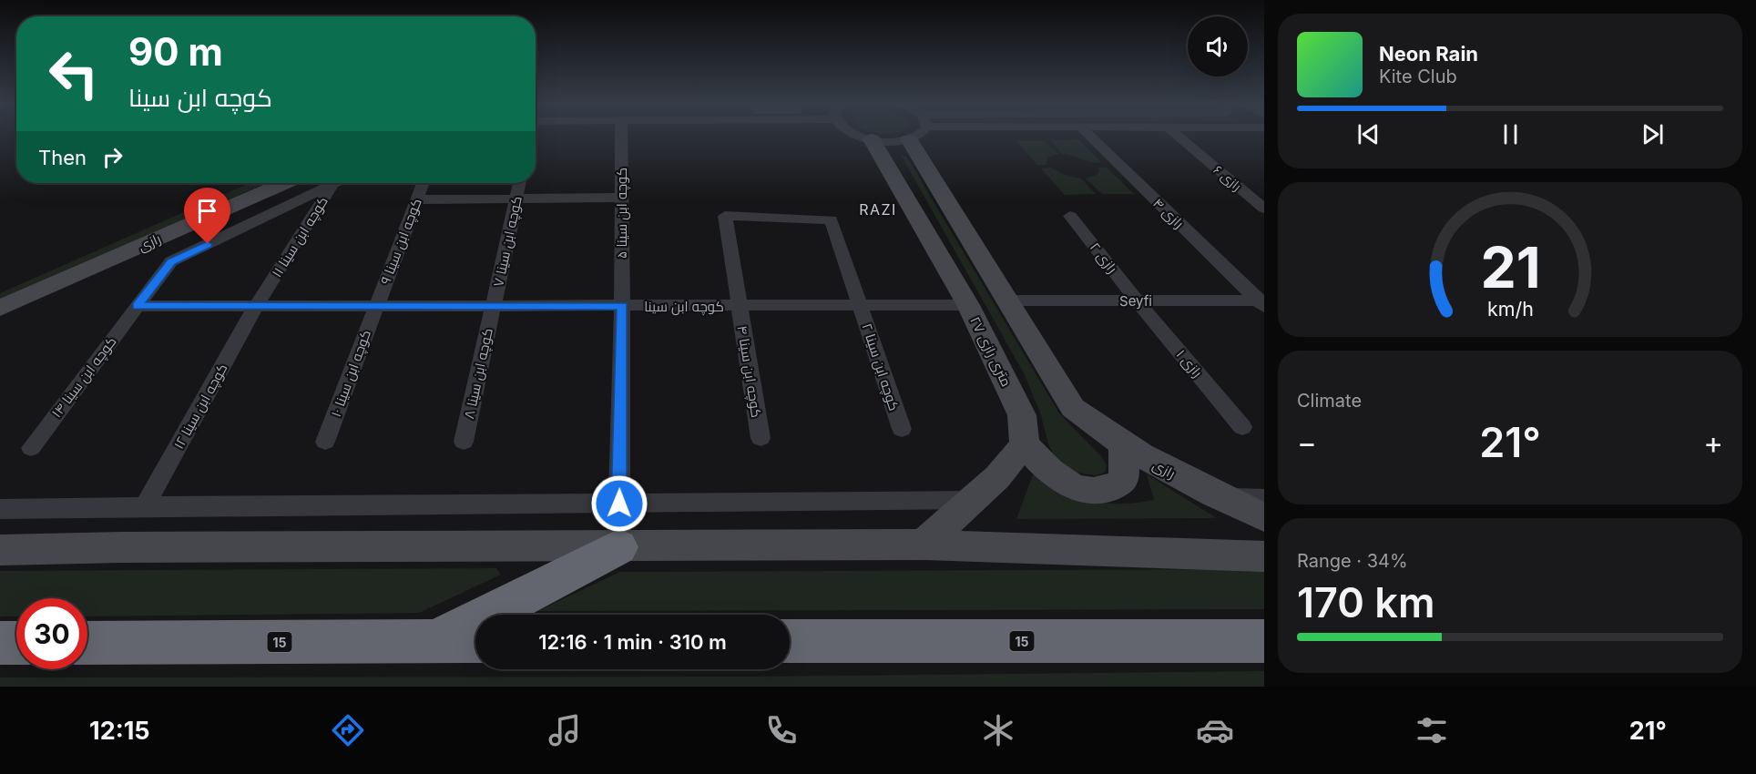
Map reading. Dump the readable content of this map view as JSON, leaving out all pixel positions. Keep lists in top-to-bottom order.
{
  "streets": {
    "highway": ["15"],
    "street": [
      "رازی ۶",
      "کوچه ابن سینا ۵",
      "رازی ۴",
      "کوچه ابن سینا ۱۱",
      "کوچه ابن سینا ۹",
      "کوچه ابن سینا ۷",
      "رازی",
      "رازی ۲",
      "Seyfi",
      "کوچه ابن سینا",
      "۲۷ متری رازی",
      "رازی ۱",
      "کوچه ابن سینا ۲",
      "کوچه ابن سینا ۴",
      "کوچه ابن سینا ۱۰",
      "کوچه ابن سینا ۸",
      "کوچه ابن سینا ۱۴",
      "کوچه ابن سینا ۱۲"
    ]
  },
  "crossings": [
    ["کوچه ابن سینا ۵", "کوچه ابن سینا"],
    ["رازی ۴", "Seyfi"],
    ["کوچه ابن سینا ۱۱", "کوچه ابن سینا"],
    ["کوچه ابن سینا ۱۱", "کوچه ابن سینا ۱۴"],
    ["کوچه ابن سینا ۱۱", "کوچه ابن سینا ۱۲"],
    ["کوچه ابن سینا ۹", "کوچه ابن سینا"],
    ["کوچه ابن سینا ۹", "کوچه ابن سینا ۱۰"],
    ["کوچه ابن سینا ۷", "کوچه ابن سینا"],
    ["کوچه ابن سینا ۷", "کوچه ابن سینا ۸"],
    ["رازی", "Seyfi"],
    ["رازی ۲", "Seyfi"],
    ["رازی ۲", "رازی ۱"],
    ["Seyfi", "رازی ۱"],
    ["کوچه ابن سینا", "۲۷ متری رازی"],
    ["کوچه ابن سینا", "کوچه ابن سینا ۲"],
    ["کوچه ابن سینا", "کوچه ابن سینا ۴"],
    ["کوچه ابن سینا", "کوچه ابن سینا ۱۰"],
    ["کوچه ابن سینا", "کوچه ابن سینا ۸"],
    ["کوچه ابن سینا", "کوچه ابن سینا ۱۴"],
    ["کوچه ابن سینا", "کوچه ابن سینا ۱۲"],
    ["کوچه ابن سینا ۲", "کوچه ابن سینا ۴"]
  ],
  "districts": ["RAZI"],
  "page": {
    "turn": ["90 m", "کوچه ابن سینا"],
    "song": ["Neon Rain", "Kite Club"],
    "then": "Then",
    "tile": [
      "Climate",
      ["Range · 34%", "170 km"]
    ],
    "heat": ["−", "21°", "+"],
    "limit": "30",
    "trip": "12:16 · 1 min · 310 m",
    "tabs": ["12:15", "21°"],
    "gauge": ["21", "km/h"]
  }
}
